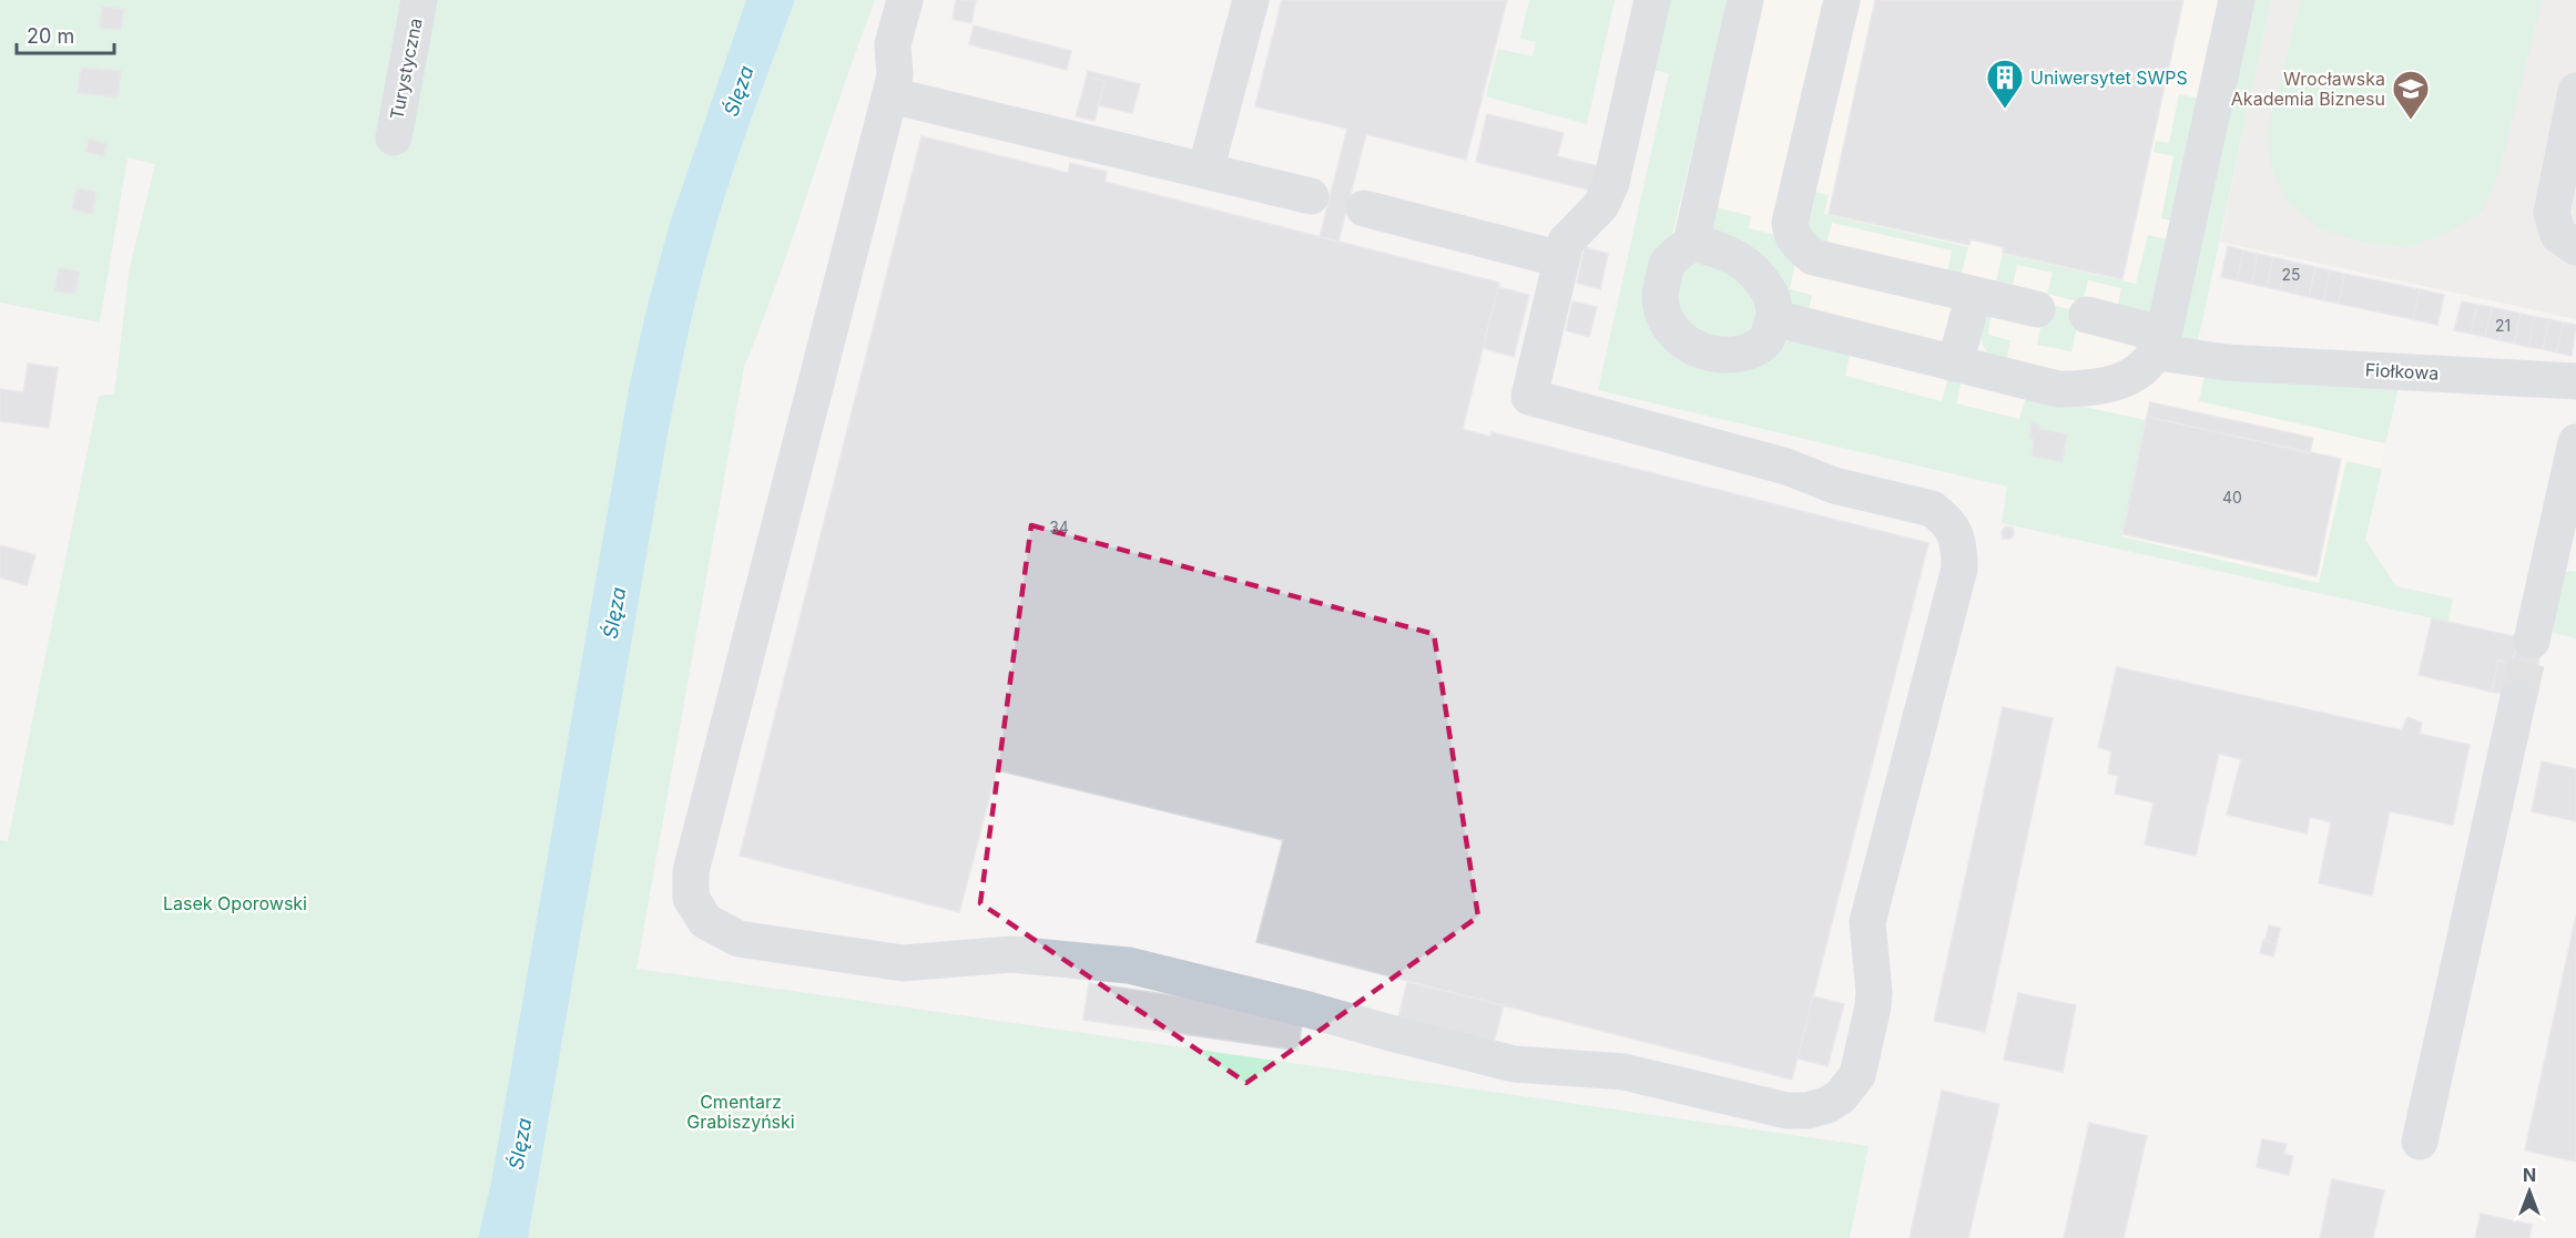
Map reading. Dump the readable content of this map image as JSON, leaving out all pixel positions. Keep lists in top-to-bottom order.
{
  "streets": {
    "street": ["Turystyczna", "Fiołkowa"]
  },
  "water": ["Ślęza"],
  "parks": ["Lasek Oporowski", "Cmentarz Grabiszyński"],
  "places": {
    "building": ["Uniwersytet SWPS"],
    "school or university": ["Wrocławska Akademia Biznesu"]
  },
  "house_numbers": [
    "25",
    "21",
    "40",
    "34"
  ],
  "scale_bar": "20 m",
  "north": "top"
}
